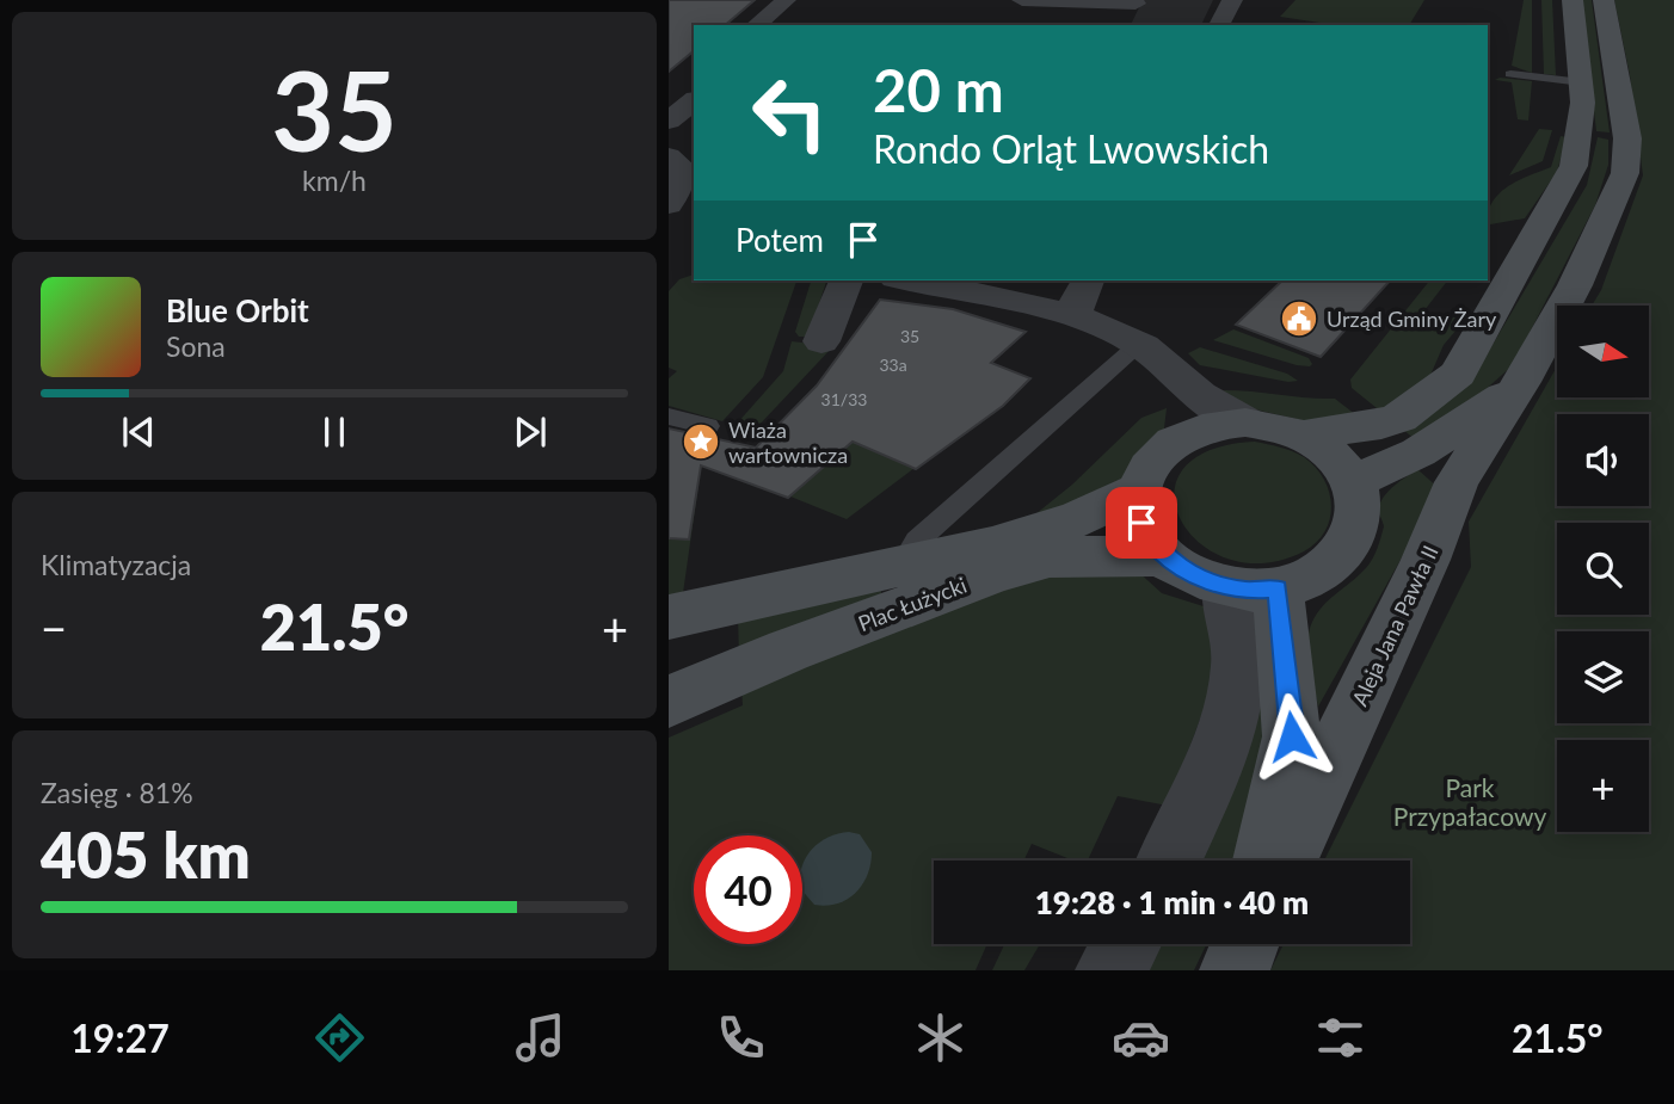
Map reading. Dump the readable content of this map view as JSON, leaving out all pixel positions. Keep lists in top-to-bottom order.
{
  "streets": {
    "street": ["Plac Łużycki", "Aleja Jana Pawła II"]
  },
  "crossings": [
    ["Plac Łużycki", "Aleja Jana Pawła II"]
  ],
  "parks": ["Park Przypałacowy"],
  "places": {
    "public building": ["Urząd Gminy Żary"],
    "place": ["Wiaża wartownicza"]
  },
  "house_numbers": ["35", "33a", "31/33"],
  "north": "right",
  "page": {
    "tile": [
      ["35", "km/h"],
      "Klimatyzacja",
      ["Zasięg · 81%", "405 km"]
    ],
    "turn": ["20 m", "Rondo Orląt Lwowskich"],
    "then": "Potem",
    "song": ["Blue Orbit", "Sona"],
    "map_buttons": "+",
    "heat": ["−", "21.5°", "+"],
    "limit": "40",
    "trip": "19:28 · 1 min · 40 m",
    "tabs": ["19:27", "21.5°"]
  }
}
